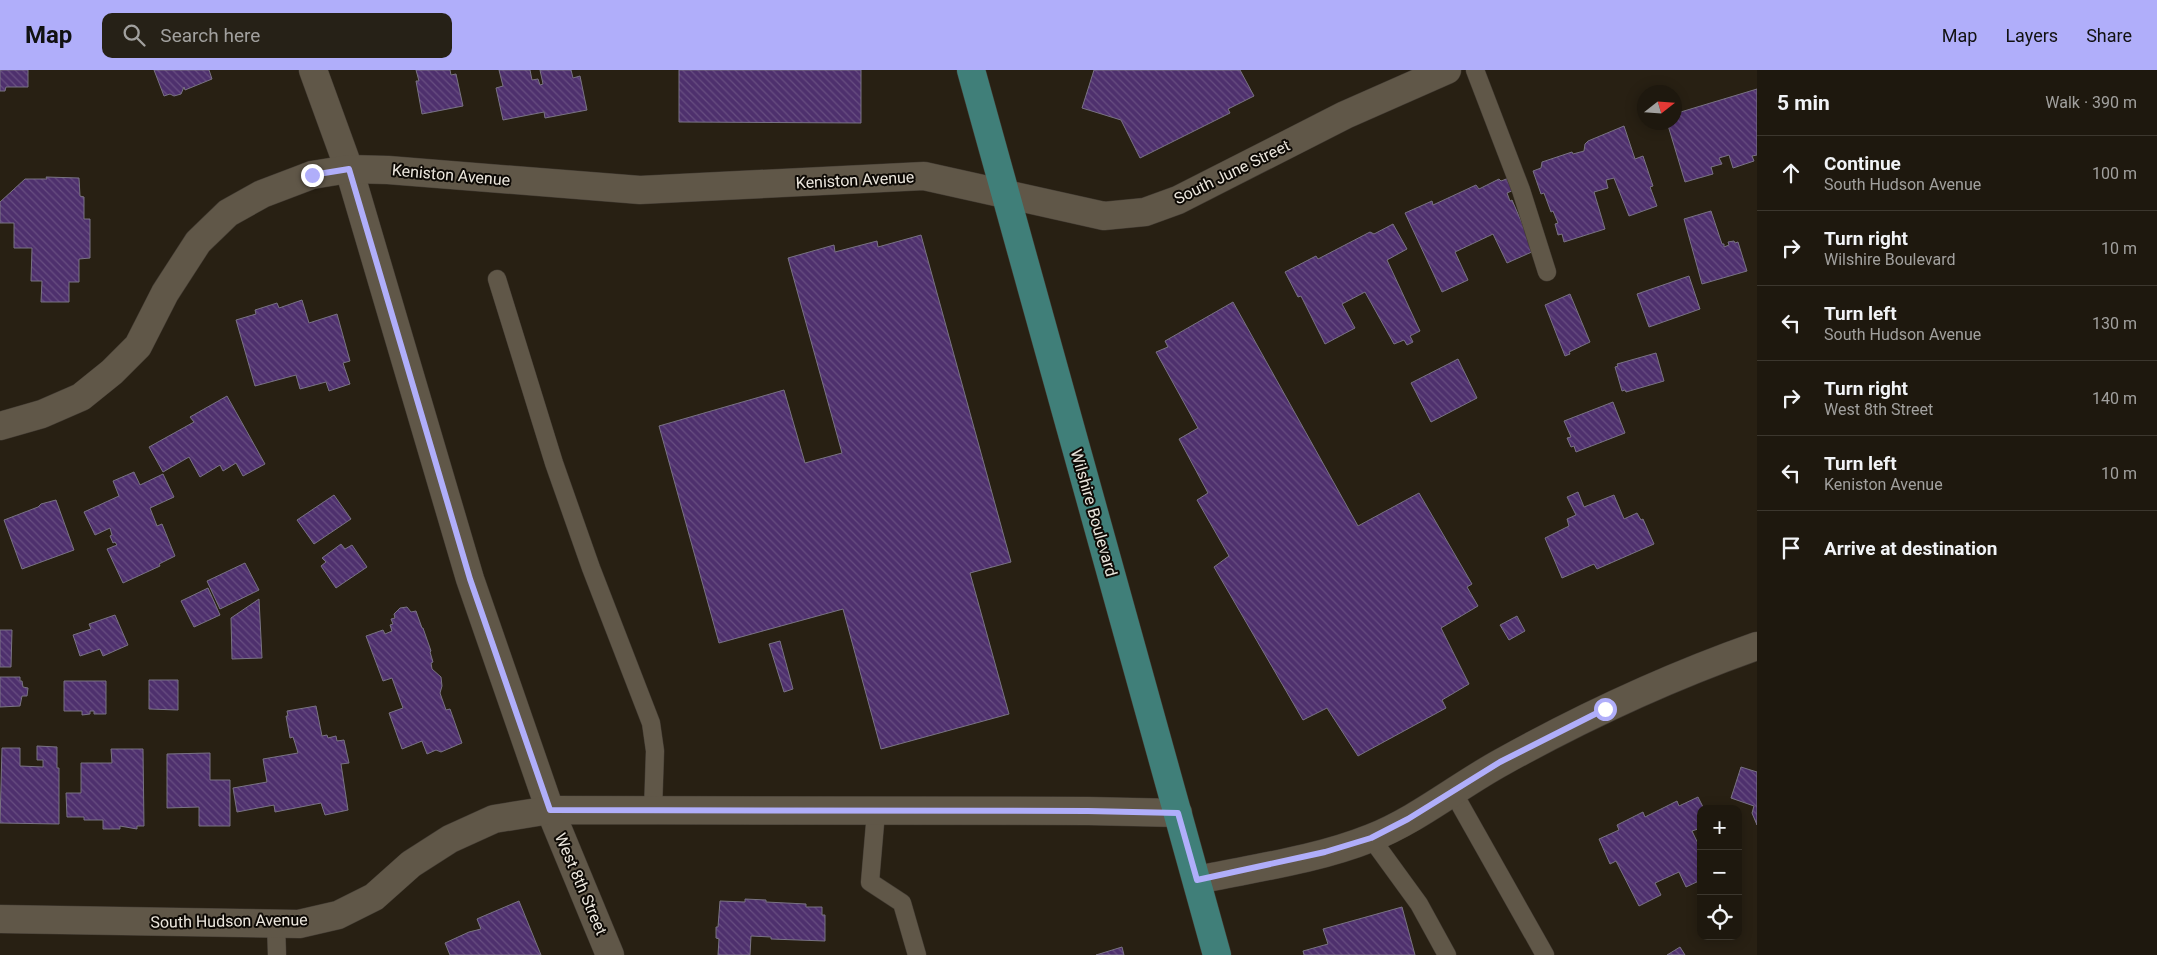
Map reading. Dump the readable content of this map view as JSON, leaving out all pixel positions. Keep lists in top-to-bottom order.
{
  "streets": {
    "main road": ["Wilshire Boulevard"],
    "street": [
      "South June Street",
      "Keniston Avenue",
      "West 8th Street",
      "South Hudson Avenue"
    ]
  },
  "crossings": [
    ["South June Street", "Keniston Avenue"],
    ["South June Street", "Wilshire Boulevard"],
    ["Keniston Avenue", "Wilshire Boulevard"],
    ["Keniston Avenue", "West 8th Street"],
    ["Wilshire Boulevard", "South Hudson Avenue"],
    ["West 8th Street", "South Hudson Avenue"]
  ],
  "north": "right",
  "page": {
    "header": "Map",
    "search": "Search here",
    "nav": ["Map", "Layers", "Share"],
    "heading": ["5 min", "Walk · 390 m"],
    "list": [
      ["Continue", "South Hudson Avenue", "100 m"],
      ["Turn right", "Wilshire Boulevard", "10 m"],
      ["Turn left", "South Hudson Avenue", "130 m"],
      ["Turn right", "West 8th Street", "140 m"],
      ["Turn left", "Keniston Avenue", "10 m"],
      "Arrive at destination"
    ],
    "map_buttons": ["+", "−"]
  }
}
